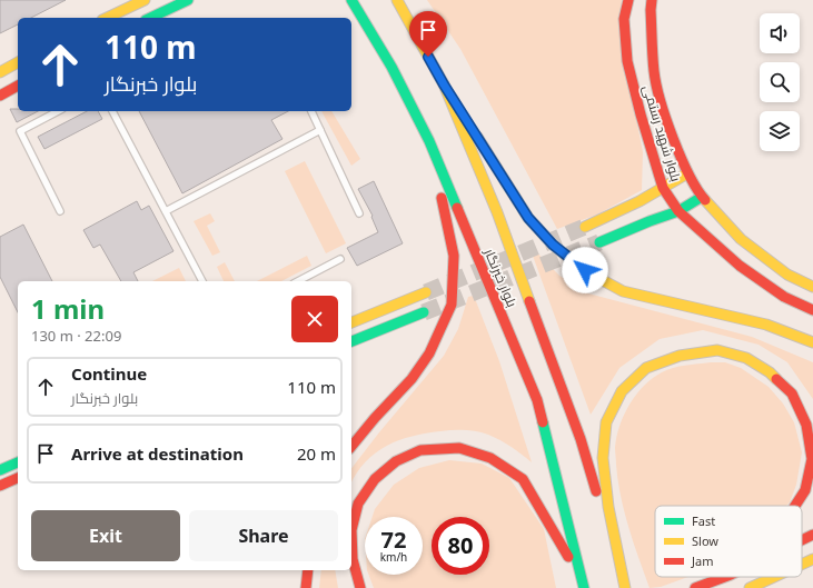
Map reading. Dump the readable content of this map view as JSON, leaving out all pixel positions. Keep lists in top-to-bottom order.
{
  "streets": {
    "main road": ["بلوار شهید رستمی", "بلوار خبرنگار"]
  },
  "legend": ["Fast", "Slow", "Jam"],
  "page": {
    "turn": ["110 m", "بلوار خبرنگار"],
    "heading": ["1 min", "130 m · 22:09"],
    "list": [
      {
        "name": "Continue",
        "note": "بلوار خبرنگار",
        "value": "110 m"
      },
      {
        "name": "Arrive at destination",
        "value": "20 m"
      }
    ],
    "buttons": ["Exit", "Share"],
    "speed": "72 km/h",
    "limit": "80"
  }
}
